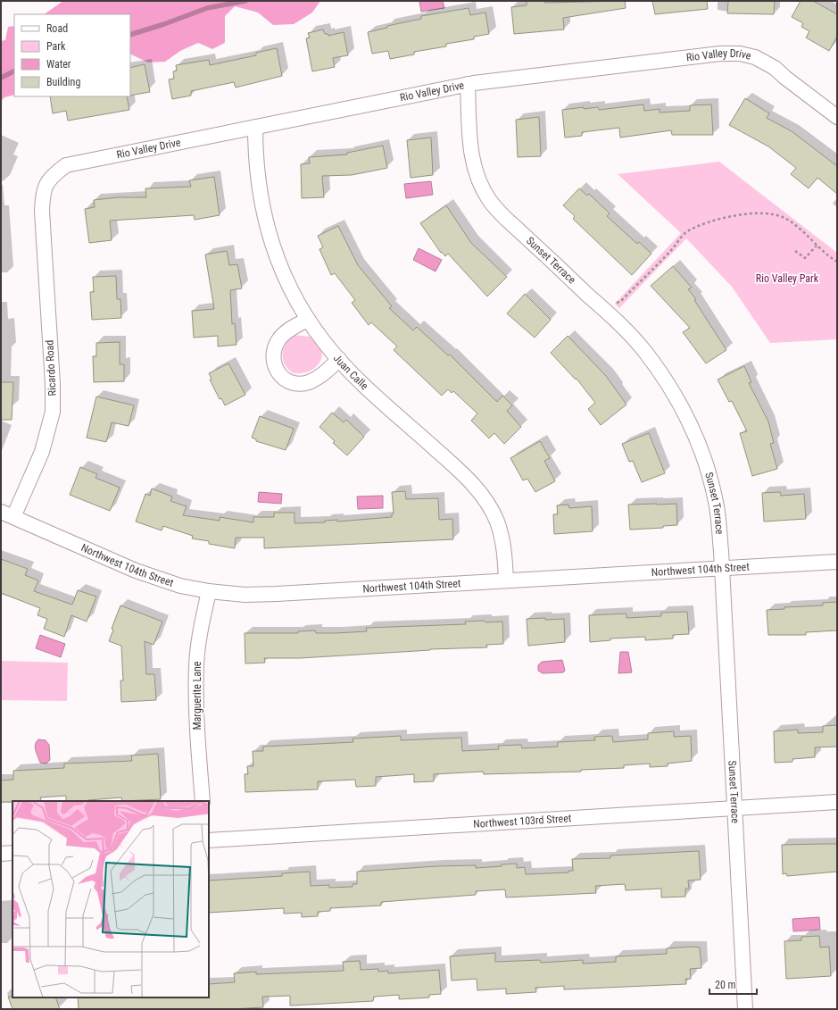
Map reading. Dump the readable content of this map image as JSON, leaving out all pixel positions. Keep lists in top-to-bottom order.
{
  "streets": {
    "street": [
      "Rio Valley Drive",
      "Sunset Terrace",
      "Ricardo Road",
      "Juan Calle",
      "Northwest 104th Street",
      "Marguerite Lane",
      "Northwest 103rd Street"
    ]
  },
  "crossings": [
    ["Rio Valley Drive", "Sunset Terrace"],
    ["Rio Valley Drive", "Ricardo Road"],
    ["Rio Valley Drive", "Juan Calle"],
    ["Sunset Terrace", "Northwest 104th Street"],
    ["Sunset Terrace", "Northwest 103rd Street"],
    ["Ricardo Road", "Northwest 104th Street"],
    ["Juan Calle", "Northwest 104th Street"],
    ["Northwest 104th Street", "Marguerite Lane"]
  ],
  "parks": ["Rio Valley Park"],
  "legend": [
    "Road",
    "Park",
    "Water",
    "Building"
  ],
  "scale_bar": "20 m"
}
